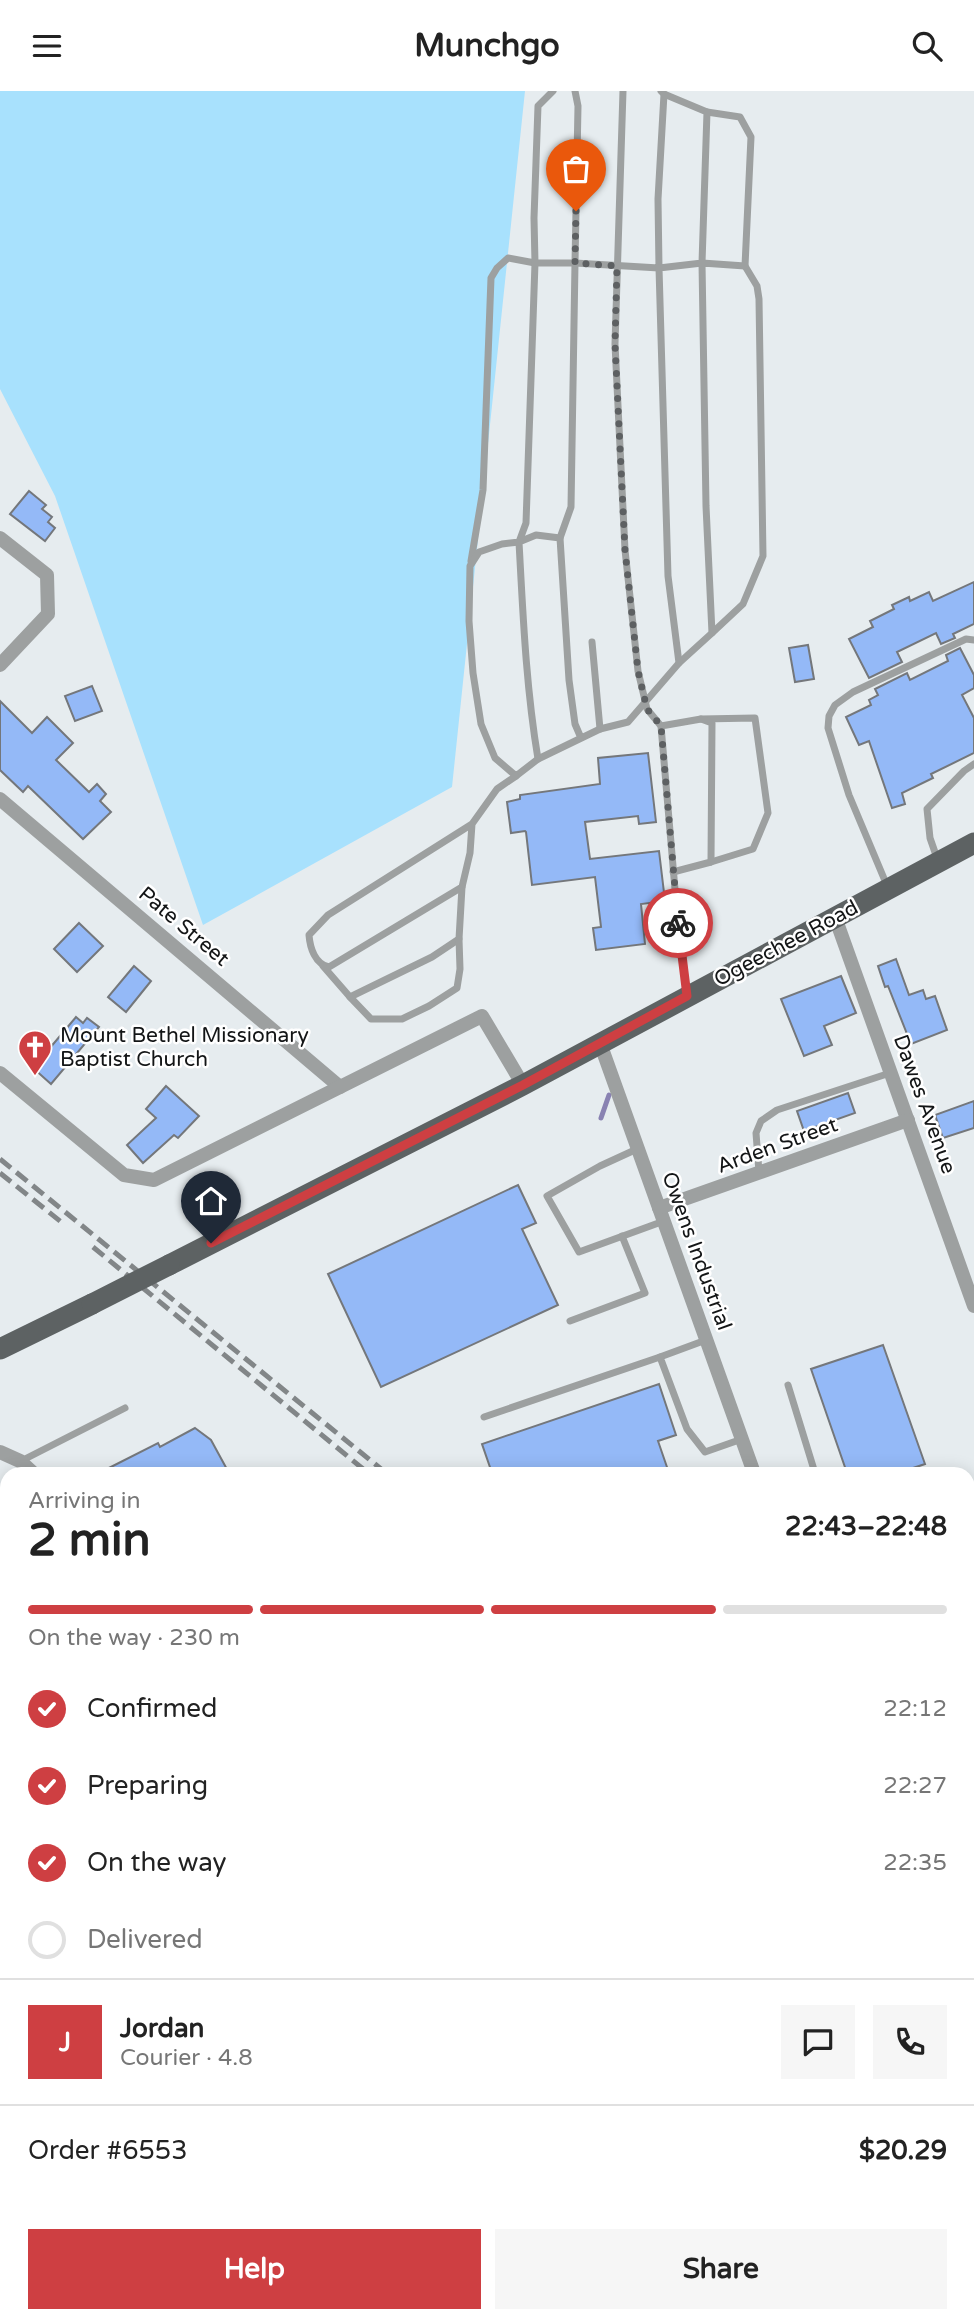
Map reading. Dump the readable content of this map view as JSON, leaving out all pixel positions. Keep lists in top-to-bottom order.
{
  "streets": {
    "main road": ["Ogeechee Road"],
    "street": [
      "Pate Street",
      "Dawes Avenue",
      "Arden Street",
      "Owens Industrial"
    ]
  },
  "crossings": [
    ["Ogeechee Road", "Dawes Avenue"],
    ["Ogeechee Road", "Owens Industrial"],
    ["Dawes Avenue", "Arden Street"],
    ["Arden Street", "Owens Industrial"]
  ],
  "places": {
    "church": ["Mount Bethel Missionary Baptist Church"]
  },
  "page": {
    "header": "Munchgo",
    "heading": ["2 min", "Arriving in", "22:43–22:48"],
    "panel": [
      "Jordan",
      "Courier · 4.8",
      "Order #6553",
      "$20.29"
    ],
    "bar": "On the way · 230 m",
    "list": [
      ["Confirmed", "22:12"],
      ["Preparing", "22:27"],
      ["On the way", "22:35"],
      "Delivered"
    ],
    "round": "J",
    "buttons": ["Help", "Share"]
  }
}
